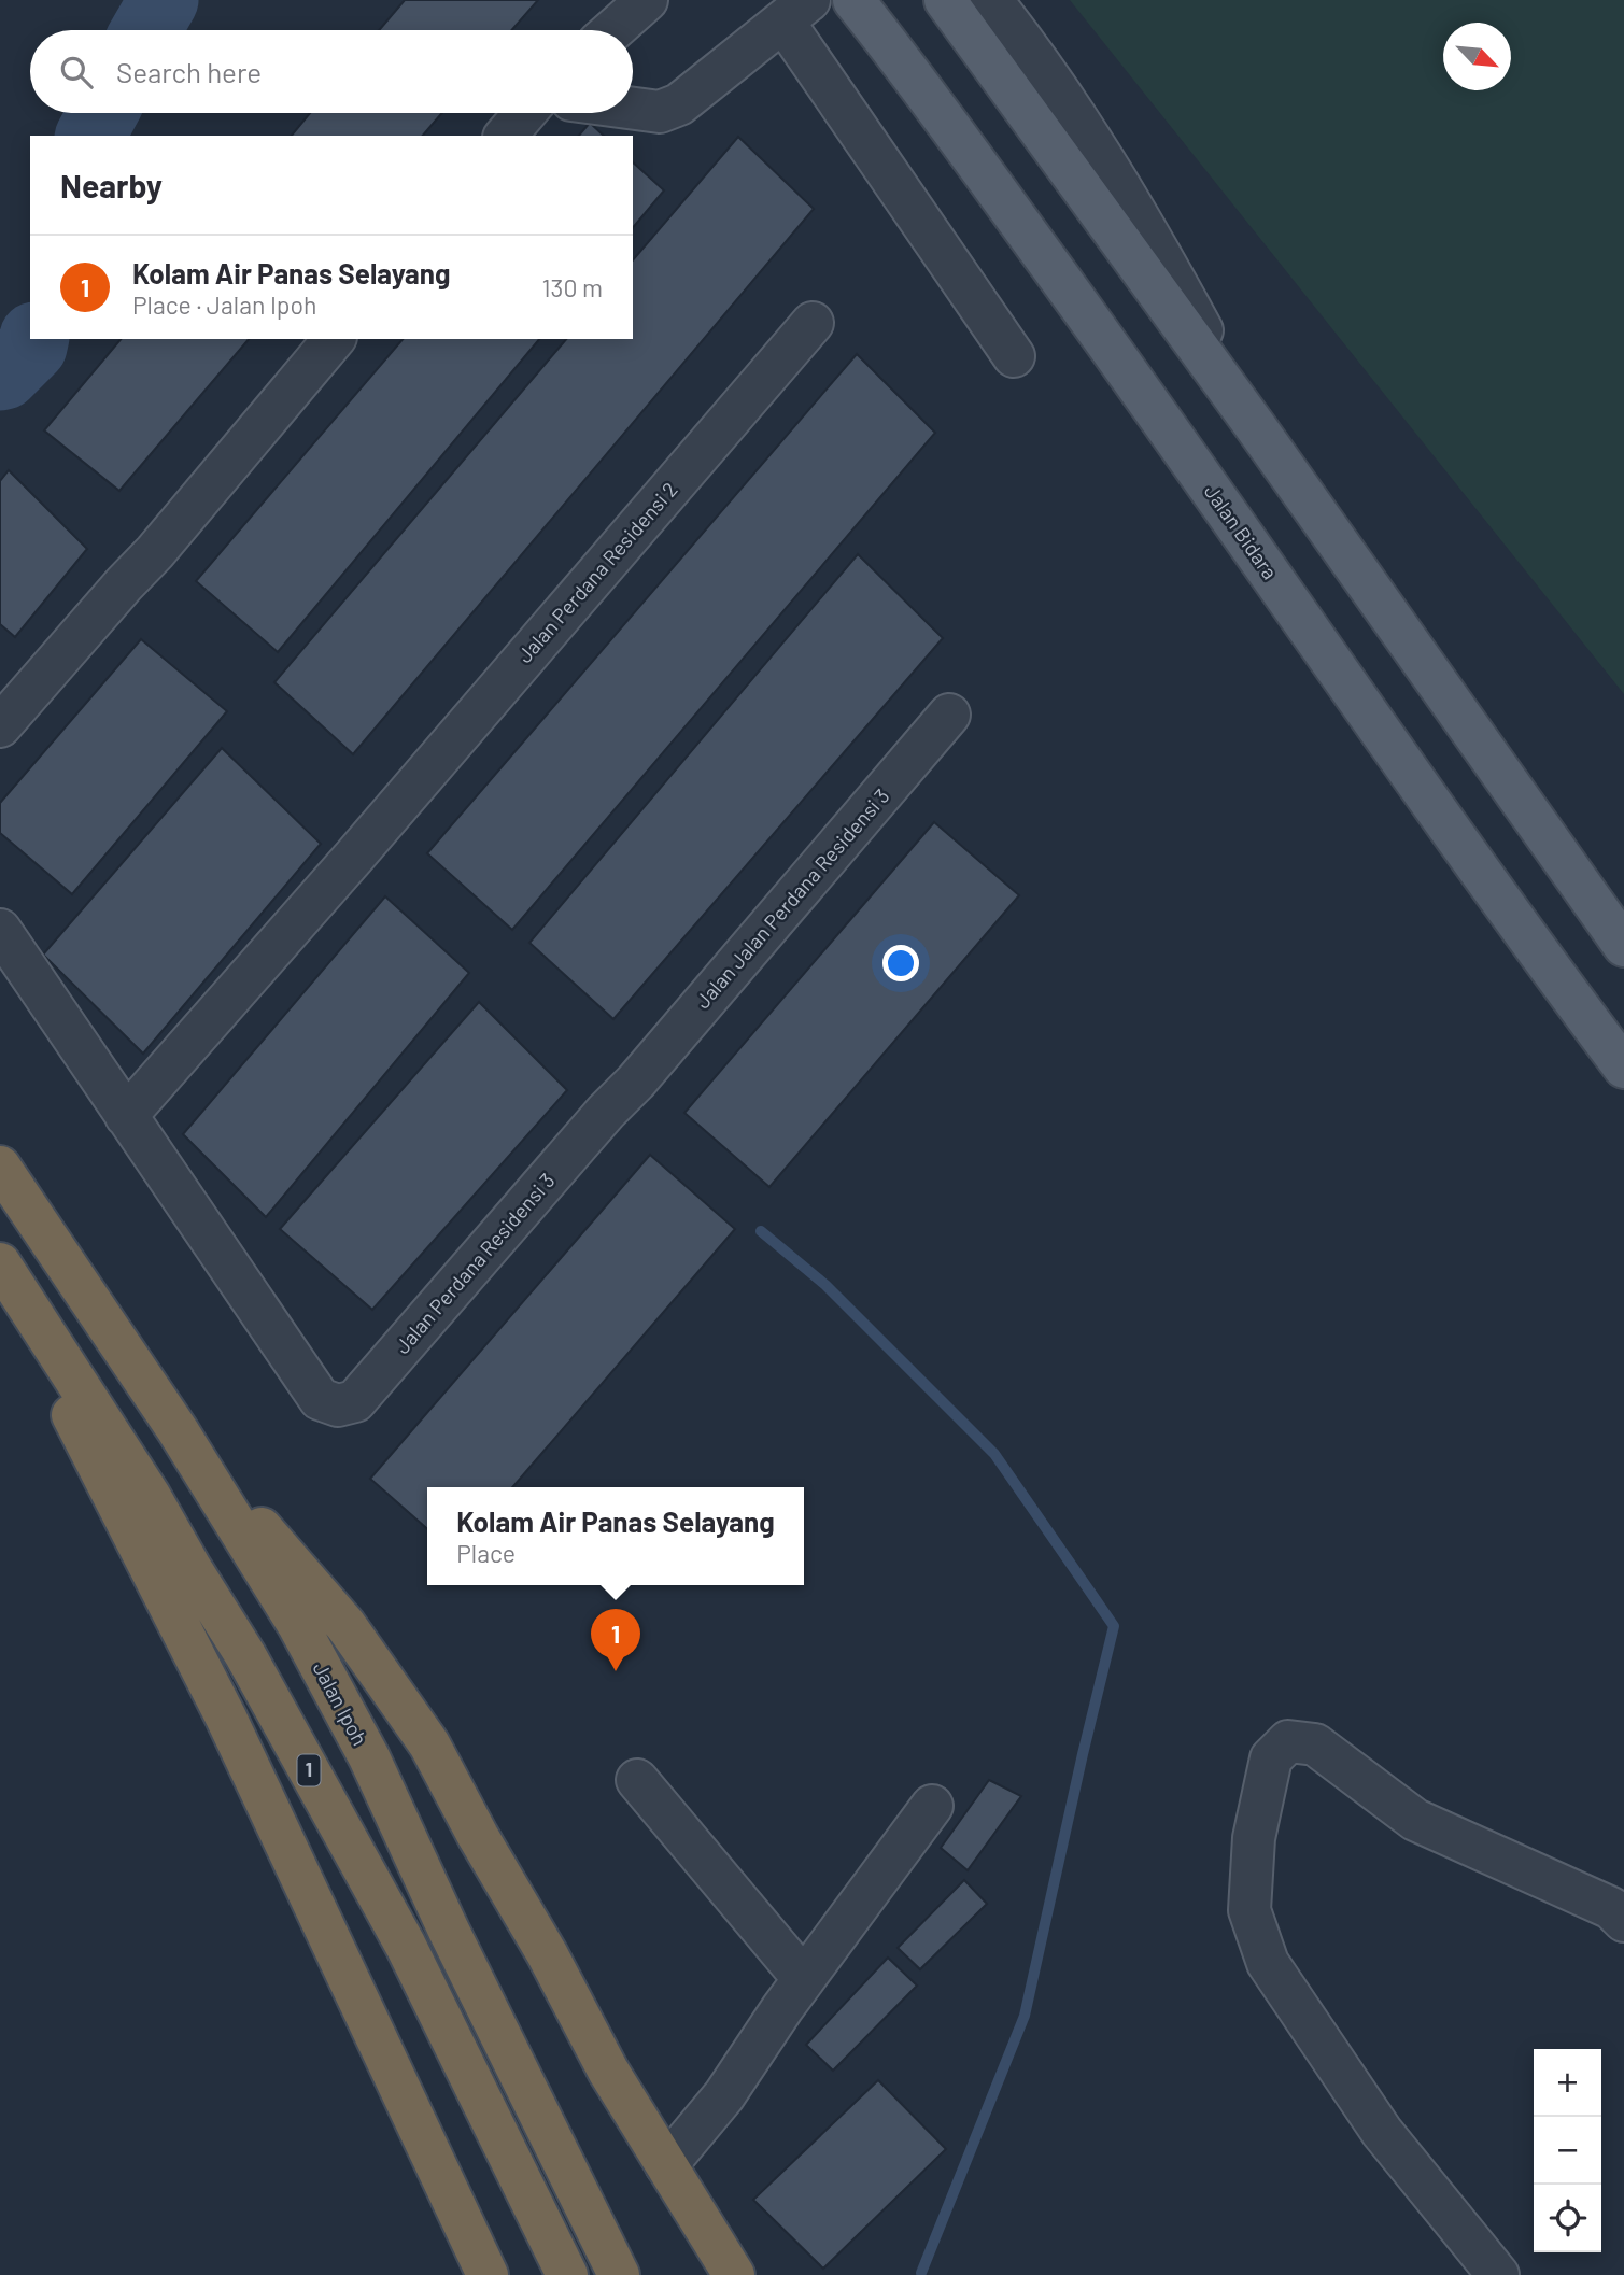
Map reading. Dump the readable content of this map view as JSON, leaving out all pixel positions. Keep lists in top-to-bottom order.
{
  "streets": {
    "highway": ["Jalan Ipoh", "1"],
    "main road": ["Jalan Bidara"],
    "street": ["Jalan Perdana Residensi 2", "Jalan Jalan Perdana Residensi 3", "Jalan Perdana Residensi 3"]
  },
  "crossings": [
    ["Jalan Perdana Residensi 2", "Jalan Perdana Residensi 3"],
    ["Jalan Jalan Perdana Residensi 3", "Jalan Perdana Residensi 3"]
  ],
  "north": "bottom right",
  "page": {
    "search": "Search here",
    "heading": "Nearby",
    "list": [
      {
        "mark": "1",
        "name": "Kolam Air Panas Selayang",
        "note": "Place · Jalan Ipoh",
        "value": "130 m"
      }
    ],
    "popup": ["Kolam Air Panas Selayang", "Place"],
    "pins": "1",
    "map_buttons": ["+", "−"]
  }
}
